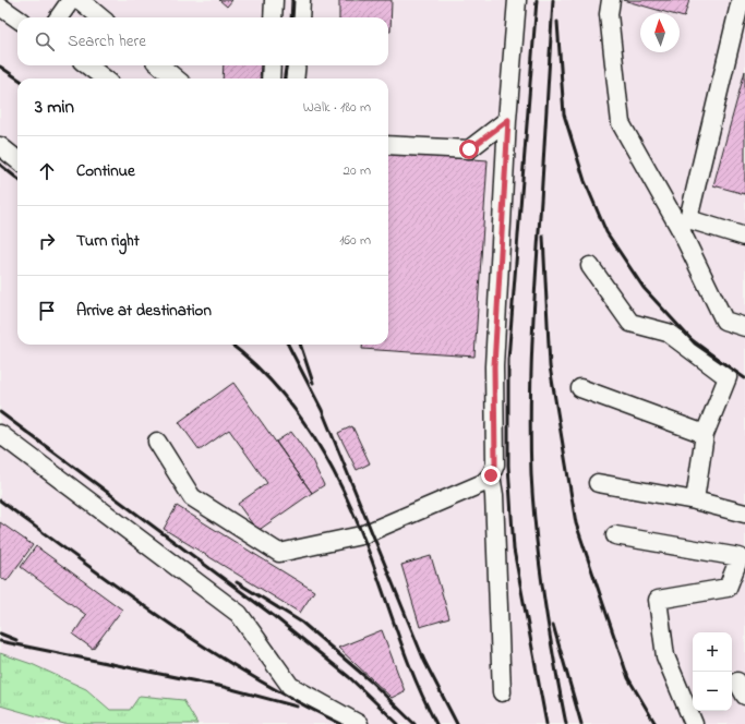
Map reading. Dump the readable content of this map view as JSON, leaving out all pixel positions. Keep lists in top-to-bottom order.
{
  "north": "top",
  "page": {
    "search": "Search here",
    "heading": ["3 min", "Walk · 180 m"],
    "list": [
      ["Continue", "20 m"],
      ["Turn right", "160 m"],
      "Arrive at destination"
    ],
    "map_buttons": ["+", "−"]
  }
}
